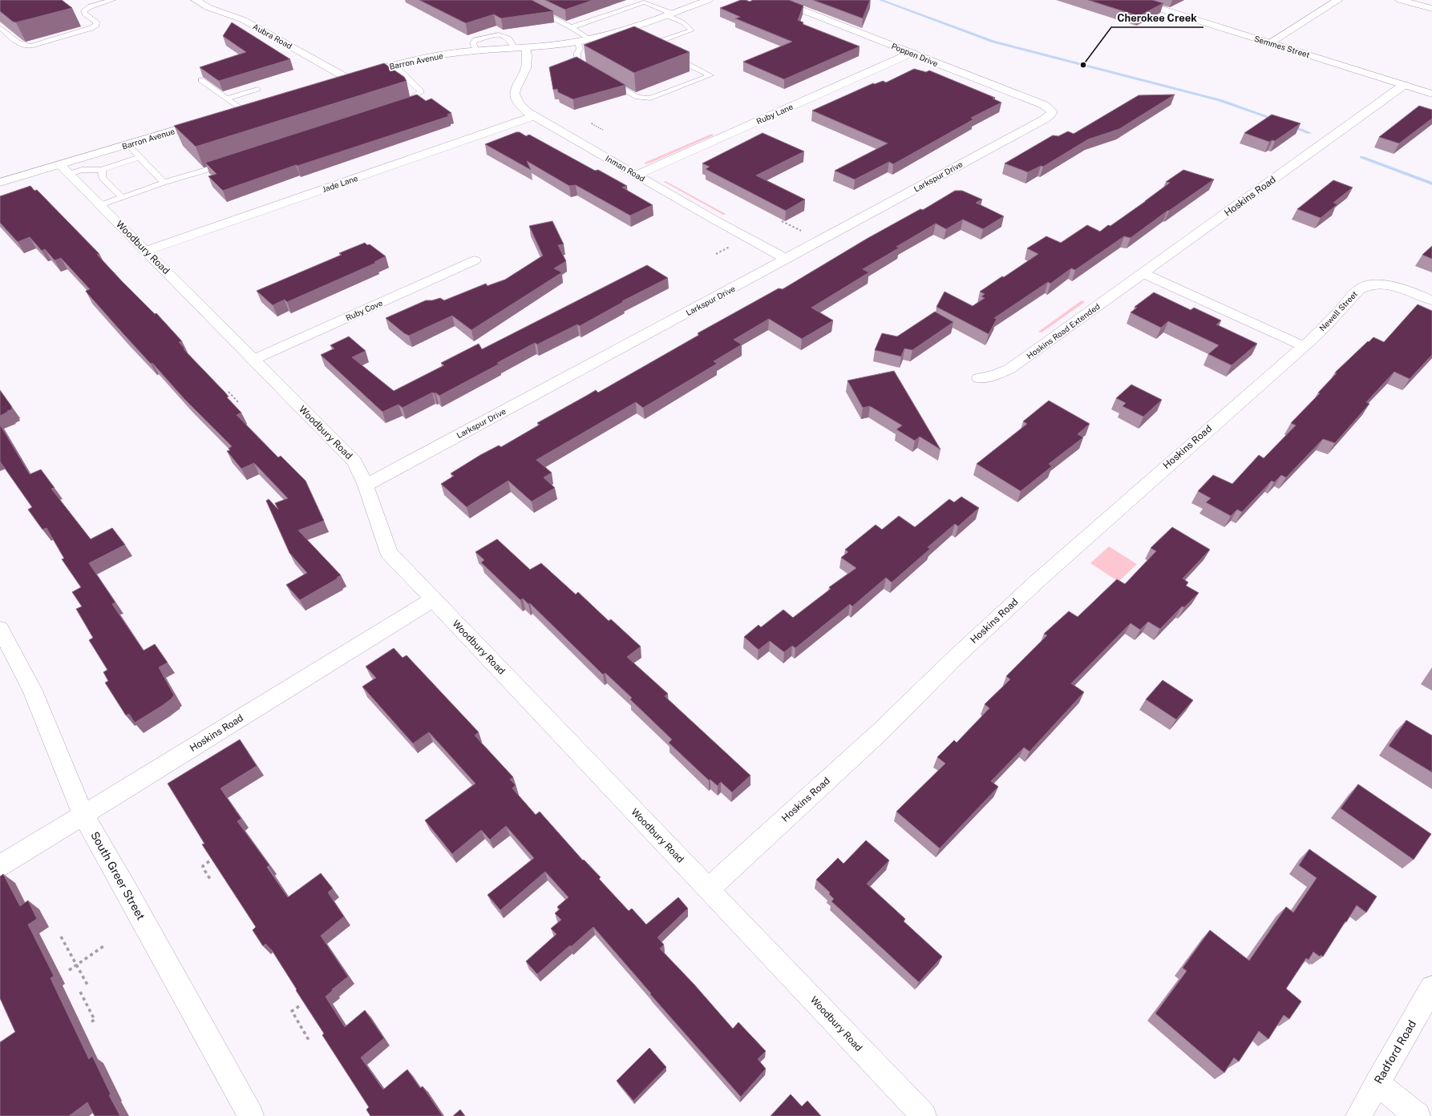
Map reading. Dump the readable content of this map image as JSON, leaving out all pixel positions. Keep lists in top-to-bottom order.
{
  "streets": {
    "street": [
      "Aubra Road",
      "Semmes Street",
      "Poppen Drive",
      "Barron Avenue",
      "Ruby Lane",
      "Inman Road",
      "Larkspur Drive",
      "Jade Lane",
      "Hoskins Road",
      "Woodbury Road",
      "Ruby Cove",
      "Newell Street",
      "Hoskins Road Extended",
      "South Greer Street",
      "Radford Road"
    ]
  },
  "crossings": [
    ["Aubra Road", "Barron Avenue"],
    ["Semmes Street", "Hoskins Road"],
    ["Poppen Drive", "Ruby Lane"],
    ["Poppen Drive", "Larkspur Drive"],
    ["Barron Avenue", "Inman Road"],
    ["Barron Avenue", "Woodbury Road"],
    ["Ruby Lane", "Inman Road"],
    ["Inman Road", "Larkspur Drive"],
    ["Inman Road", "Jade Lane"],
    ["Larkspur Drive", "Woodbury Road"],
    ["Jade Lane", "Woodbury Road"],
    ["Hoskins Road", "Woodbury Road"],
    ["Hoskins Road", "Newell Street"],
    ["Hoskins Road", "Hoskins Road Extended"],
    ["Hoskins Road", "South Greer Street"],
    ["Woodbury Road", "Ruby Cove"]
  ],
  "places": ["Cherokee Creek"]
}
